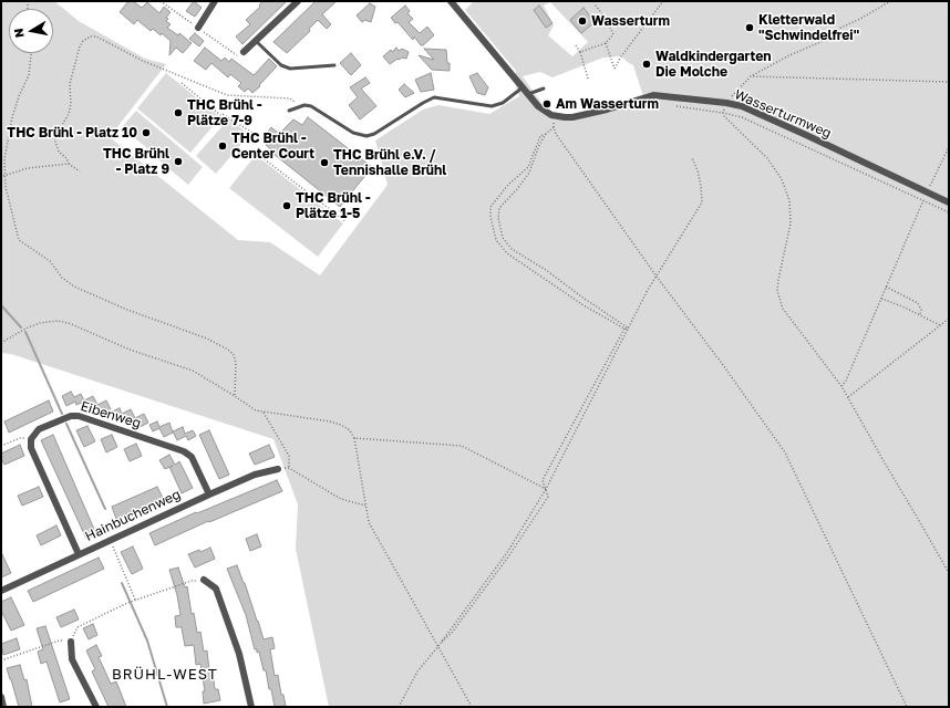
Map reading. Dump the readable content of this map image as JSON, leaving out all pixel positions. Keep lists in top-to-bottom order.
{
  "streets": {
    "street": ["Wasserturmweg", "Eibenweg", "Hainbuchenweg"]
  },
  "crossings": [
    ["Eibenweg", "Hainbuchenweg"]
  ],
  "districts": ["BRÜHL-WEST"],
  "places": [
    "Wasserturm",
    "Kletterwald \"Schwindelfrei\"",
    "Waldkindergarten Die Molche",
    "Am Wasserturm",
    "THC Brühl - Plätze 7-9",
    "THC Brühl - Platz 10",
    "THC Brühl - Center Court",
    "THC Brühl - Platz 9",
    "THC Brühl e.V. / Tennishalle Brühl",
    "THC Brühl - Plätze 1-5"
  ],
  "north": "left"
}
